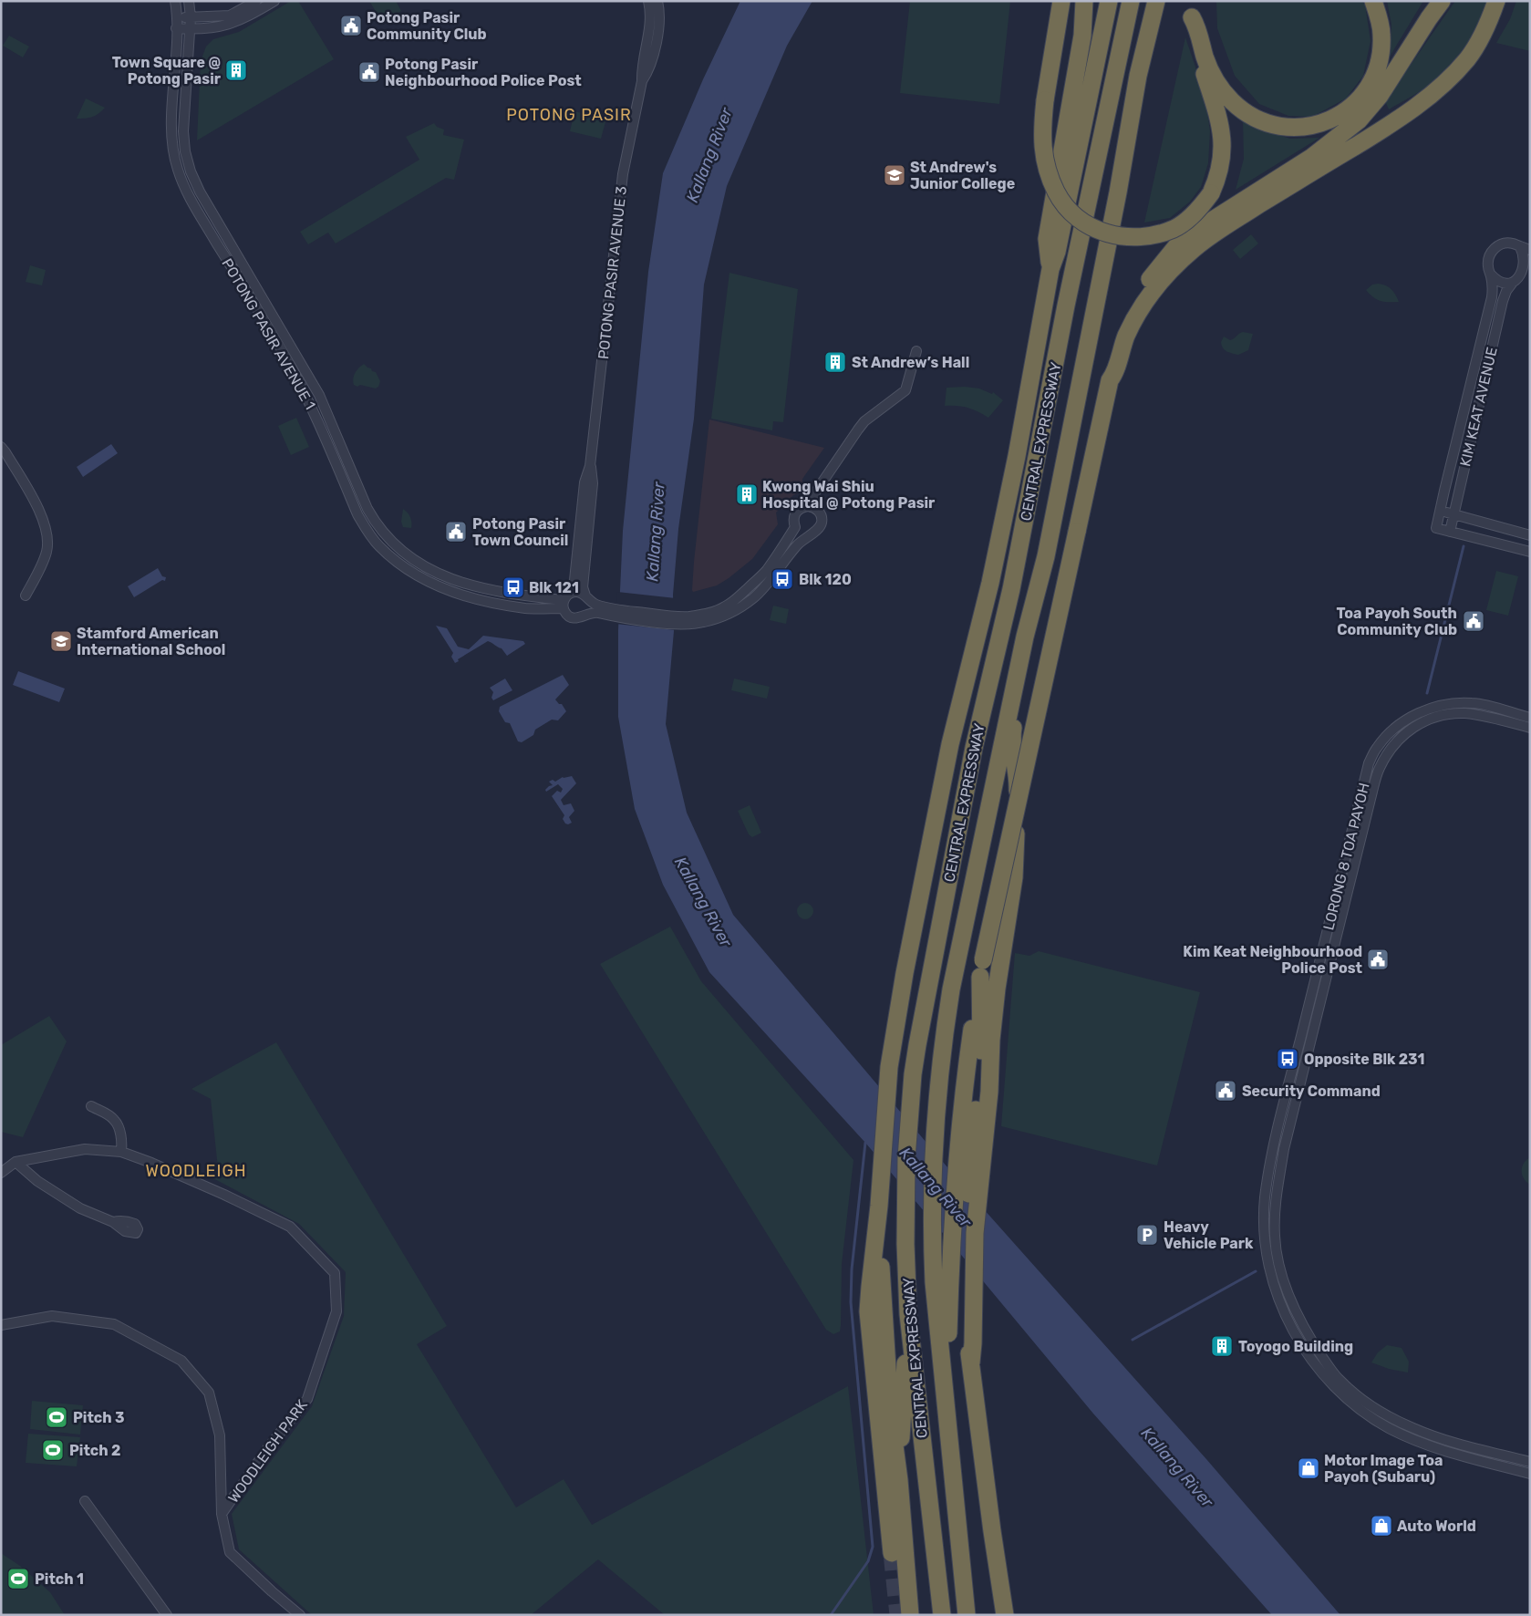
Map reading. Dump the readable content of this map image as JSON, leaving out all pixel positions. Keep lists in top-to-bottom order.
{
  "streets": {
    "highway": ["CENTRAL EXPRESSWAY"],
    "street": [
      "POTONG PASIR AVENUE 3",
      "POTONG PASIR AVENUE 1",
      "KIM KEAT AVENUE",
      "LORONG 8 TOA PAYOH",
      "WOODLEIGH PARK"
    ]
  },
  "crossings": [
    ["POTONG PASIR AVENUE 3", "POTONG PASIR AVENUE 1"]
  ],
  "districts": ["POTONG PASIR", "WOODLEIGH"],
  "water": ["Kallang River"],
  "places": {
    "public building": [
      "Potong Pasir Community Club",
      "Potong Pasir Neighbourhood Police Post",
      "Potong Pasir Town Council",
      "Toa Payoh South Community Club",
      "Kim Keat Neighbourhood Police Post",
      "Security Command"
    ],
    "building": [
      "Town Square @ Potong Pasir",
      "St Andrew’s Hall",
      "Kwong Wai Shiu Hospital @ Potong Pasir",
      "Toyogo Building"
    ],
    "school or university": ["St Andrew's Junior College", "Stamford American International School"],
    "bus stop": ["Blk 120", "Blk 121", "Opposite Blk 231"],
    "parking": ["Heavy Vehicle Park"],
    "sports": ["Pitch 3", "Pitch 2", "Pitch 1"],
    "shop": ["Motor Image Toa Payoh (Subaru)", "Auto World"]
  }
}
